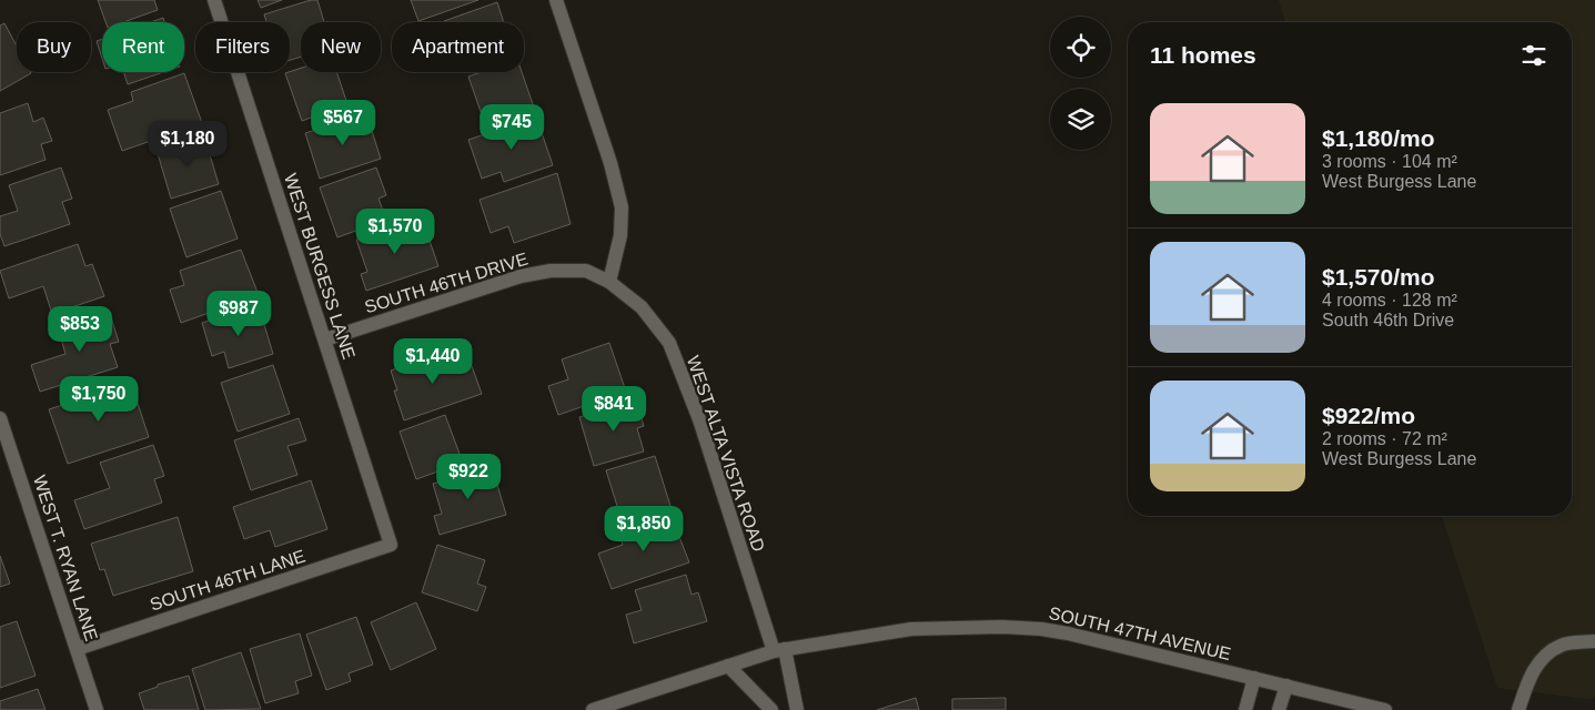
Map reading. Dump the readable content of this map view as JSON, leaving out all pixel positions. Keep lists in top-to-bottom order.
{
  "streets": {
    "street": [
      "WEST BURGESS LANE",
      "SOUTH 46TH DRIVE",
      "WEST ALTA VISTA ROAD",
      "WEST T. RYAN LANE",
      "SOUTH 46TH LANE",
      "SOUTH 47TH AVENUE"
    ]
  },
  "crossings": [
    ["WEST BURGESS LANE", "SOUTH 46TH DRIVE"],
    ["WEST BURGESS LANE", "SOUTH 46TH LANE"],
    ["SOUTH 46TH DRIVE", "WEST ALTA VISTA ROAD"],
    ["WEST ALTA VISTA ROAD", "SOUTH 47TH AVENUE"],
    ["WEST T. RYAN LANE", "SOUTH 46TH LANE"]
  ],
  "page": {
    "chip": [
      "Buy",
      "Rent",
      "Filters",
      "New",
      "Apartment"
    ],
    "heading": "11 homes",
    "list": [
      {
        "name": "$1,180/mo",
        "note": "3 rooms · 104 m² · West Burgess Lane"
      },
      {
        "name": "$1,570/mo",
        "note": "4 rooms · 128 m² · South 46th Drive"
      },
      {
        "name": "$922/mo",
        "note": "2 rooms · 72 m² · West Burgess Lane"
      }
    ],
    "price": [
      "$567",
      "$745",
      "$1,180",
      "$1,570",
      "$987",
      "$853",
      "$1,440",
      "$1,750",
      "$841",
      "$922",
      "$1,850"
    ]
  }
}
